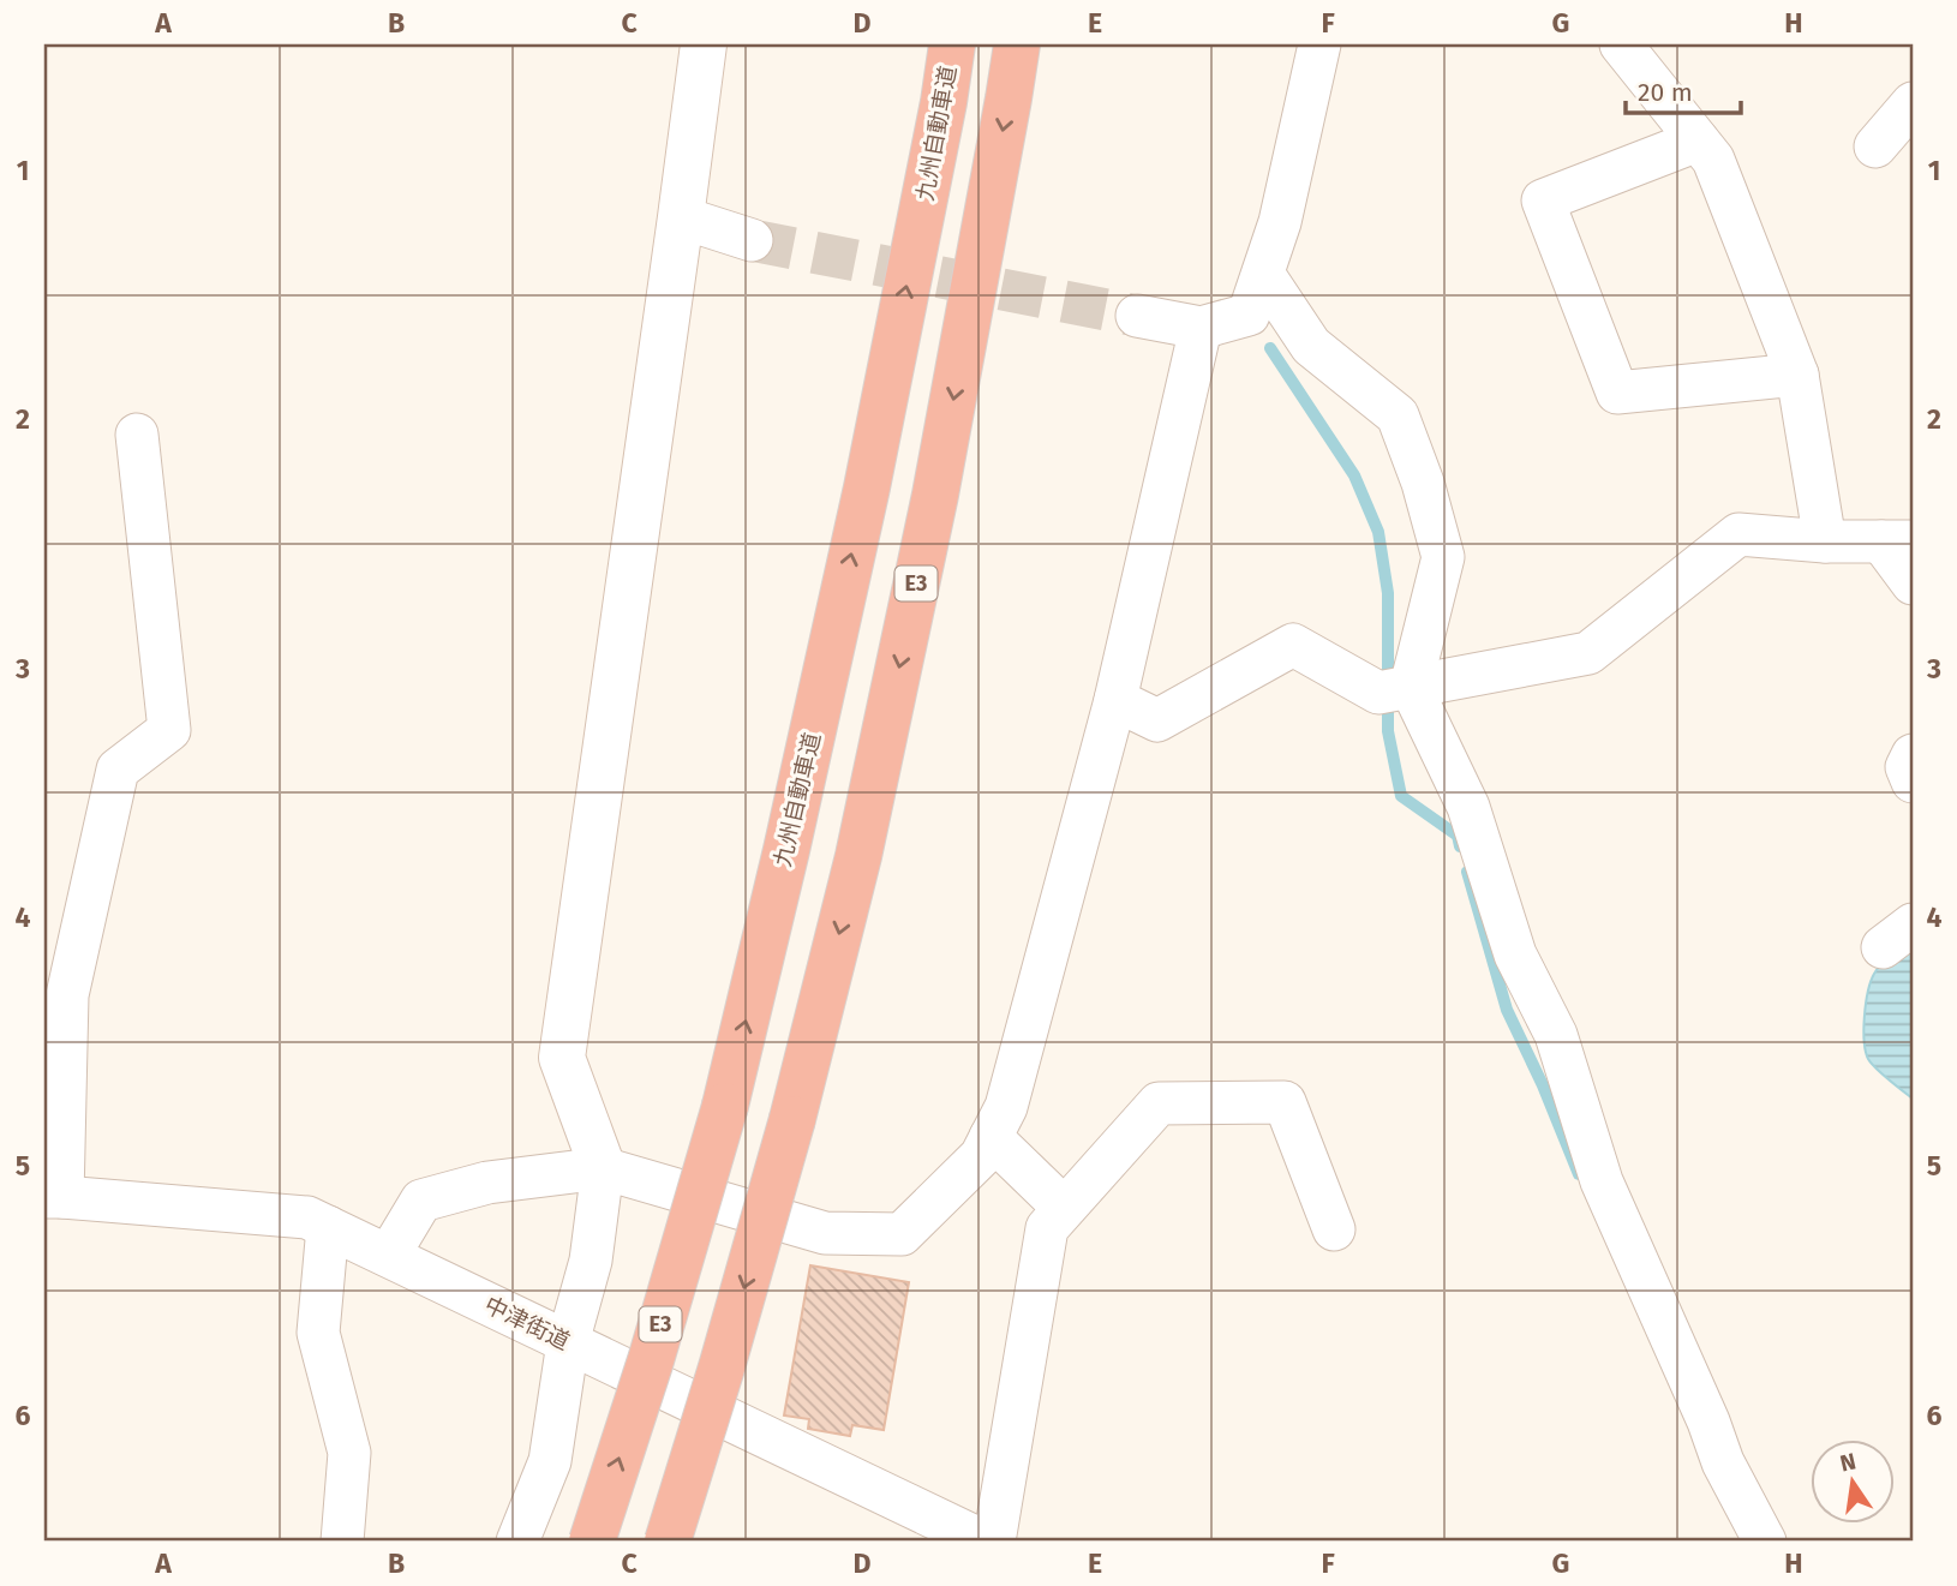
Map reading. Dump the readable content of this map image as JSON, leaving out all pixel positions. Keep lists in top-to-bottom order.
{
  "streets": {
    "highway": ["九州自動車道", "E3"],
    "street": ["中津街道"]
  },
  "scale_bar": "20 m",
  "north": "top",
  "grid": {
    "columns": [
      "A",
      "B",
      "C",
      "D",
      "E",
      "F",
      "G",
      "H"
    ],
    "rows": [
      "1",
      "2",
      "3",
      "4",
      "5",
      "6"
    ]
  }
}
